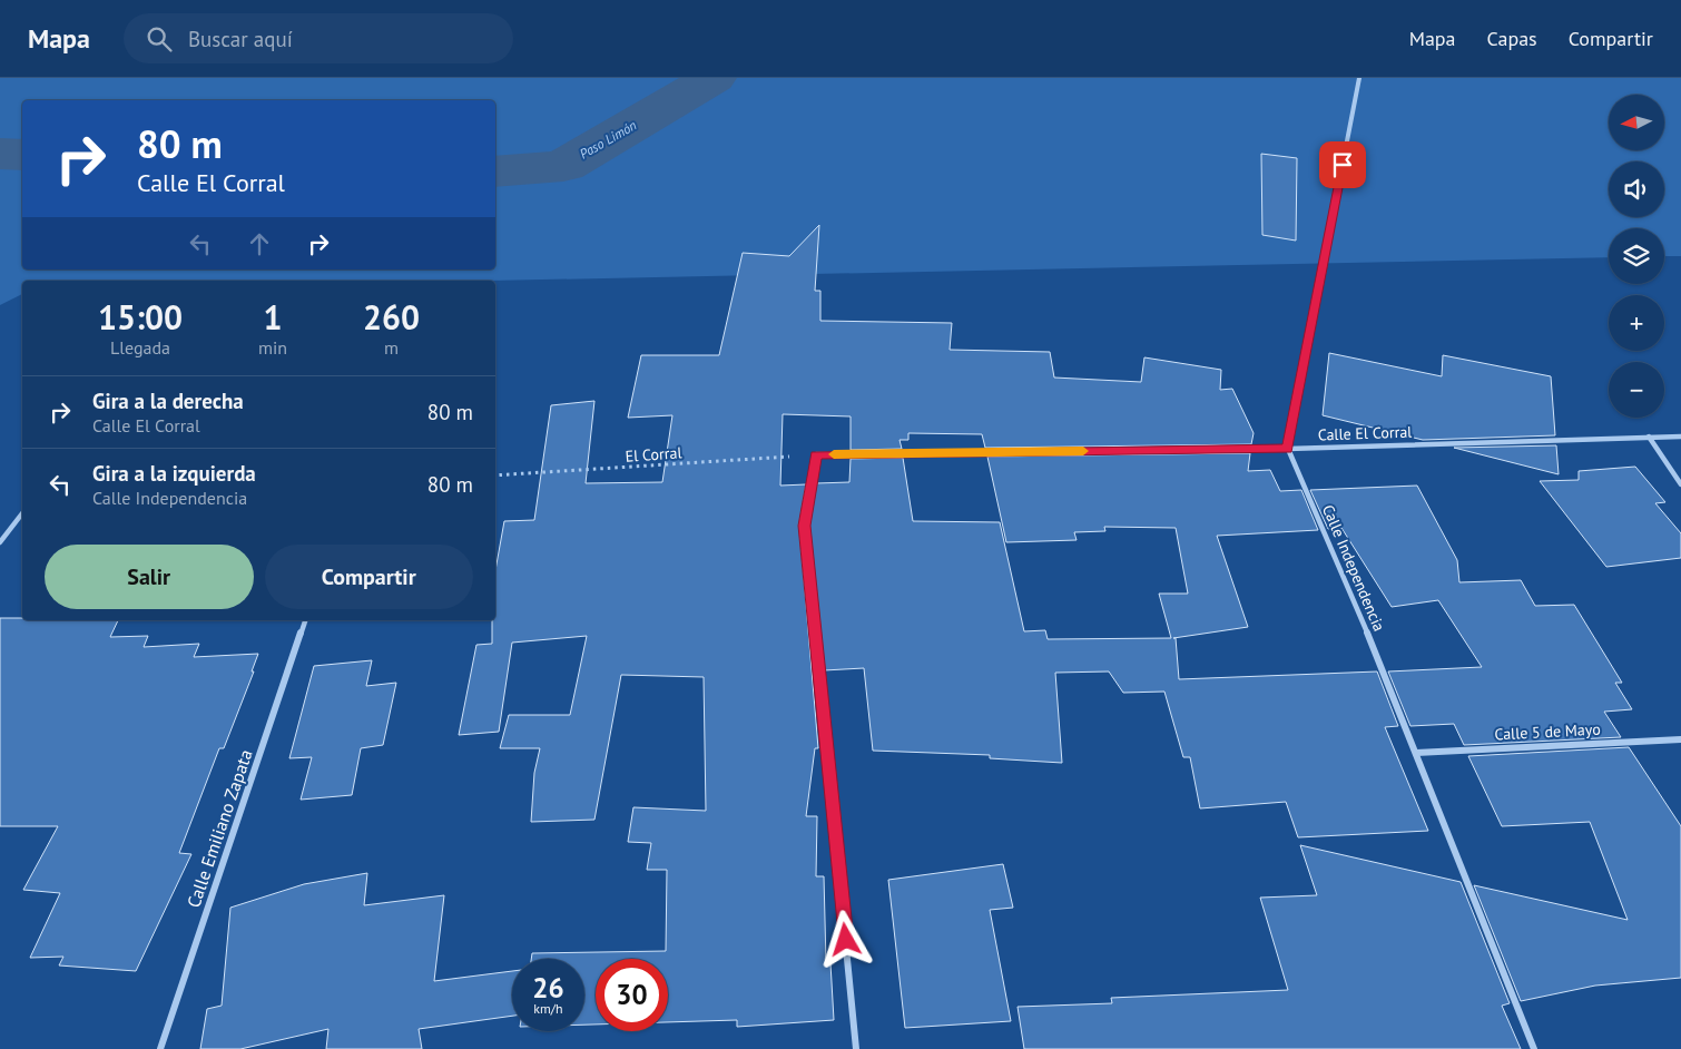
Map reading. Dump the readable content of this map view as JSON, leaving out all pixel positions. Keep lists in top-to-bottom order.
{
  "streets": {
    "street": [
      "Calle El Corral",
      "Calle Independencia",
      "Calle 5 de Mayo",
      "Calle Emiliano Zapata"
    ],
    "path": ["El Corral"]
  },
  "crossings": [
    ["Calle El Corral", "El Corral"],
    ["Calle El Corral", "Calle Independencia"],
    ["Calle Independencia", "Calle 5 de Mayo"]
  ],
  "water": ["Paso Limón"],
  "north": "left",
  "page": {
    "header": "Mapa",
    "search": "Buscar aquí",
    "nav": ["Mapa", "Capas", "Compartir"],
    "map_buttons": ["+", "−"],
    "turn": ["80 m", "Calle El Corral"],
    "eta": [
      "15:00",
      "Llegada",
      "1",
      "min",
      "260",
      "m"
    ],
    "list": [
      {
        "name": "Gira a la derecha",
        "note": "Calle El Corral",
        "value": "80 m"
      },
      {
        "name": "Gira a la izquierda",
        "note": "Calle Independencia",
        "value": "80 m"
      }
    ],
    "buttons": ["Salir", "Compartir"],
    "speed": "26 km/h",
    "limit": "30"
  }
}
